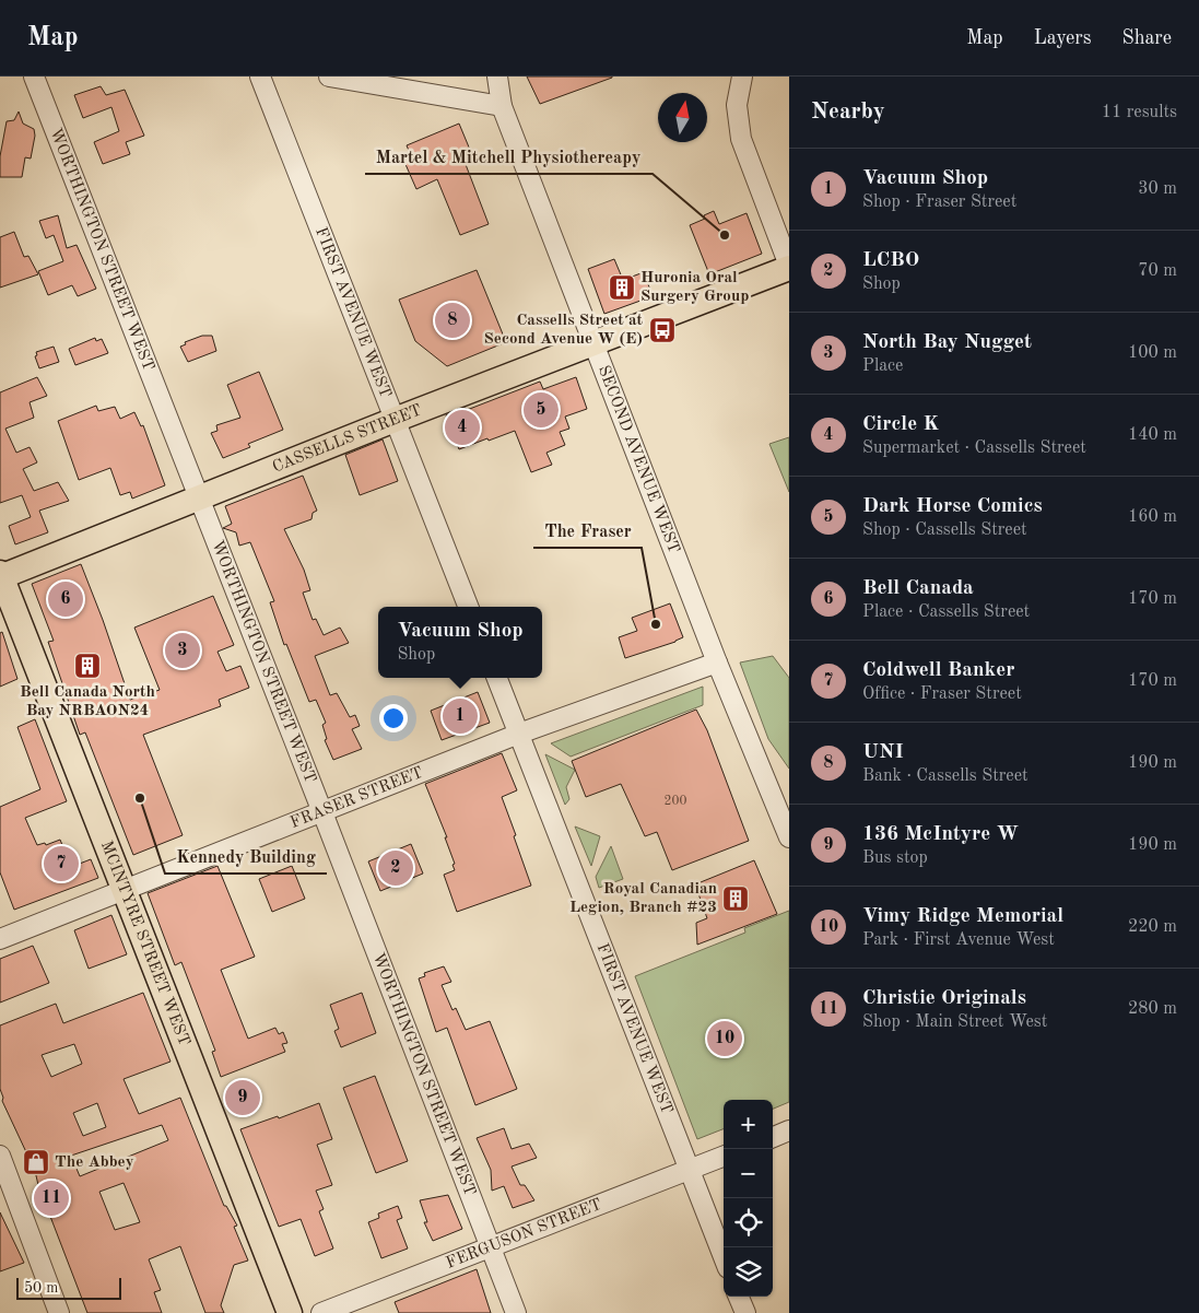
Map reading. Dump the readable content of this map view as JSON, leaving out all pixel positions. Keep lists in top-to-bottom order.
{
  "streets": {
    "main road": ["CASSELLS STREET", "MCINTYRE STREET WEST"],
    "street": [
      "WORTHINGTON STREET WEST",
      "FIRST AVENUE WEST",
      "SECOND AVENUE WEST",
      "FRASER STREET",
      "FERGUSON STREET"
    ]
  },
  "crossings": [
    ["WORTHINGTON STREET WEST", "CASSELLS STREET"],
    ["WORTHINGTON STREET WEST", "FRASER STREET"],
    ["WORTHINGTON STREET WEST", "FERGUSON STREET"],
    ["FIRST AVENUE WEST", "CASSELLS STREET"],
    ["FIRST AVENUE WEST", "FRASER STREET"],
    ["FIRST AVENUE WEST", "FERGUSON STREET"],
    ["CASSELLS STREET", "SECOND AVENUE WEST"],
    ["CASSELLS STREET", "MCINTYRE STREET WEST"],
    ["SECOND AVENUE WEST", "FRASER STREET"],
    ["FRASER STREET", "MCINTYRE STREET WEST"]
  ],
  "places": {
    "other": ["Martel & Mitchell Physiothereapy", "The Fraser", "Kennedy Building"],
    "building": ["Huronia Oral Surgery Group", "Bell Canada North Bay NRBAON24", "Royal Canadian Legion, Branch #23"],
    "bus stop": ["Cassells Street at Second Avenue W (E)"],
    "shop": ["The Abbey"]
  },
  "house_numbers": ["200"],
  "scale_bar": "50 m",
  "north": "top",
  "page": {
    "header": "Map",
    "nav": ["Map", "Layers", "Share"],
    "heading": ["Nearby", "11 results"],
    "list": [
      {
        "mark": "1",
        "name": "Vacuum Shop",
        "note": "Shop · Fraser Street",
        "value": "30 m"
      },
      {
        "mark": "2",
        "name": "LCBO",
        "note": "Shop",
        "value": "70 m"
      },
      {
        "mark": "3",
        "name": "North Bay Nugget",
        "note": "Place",
        "value": "100 m"
      },
      {
        "mark": "4",
        "name": "Circle K",
        "note": "Supermarket · Cassells Street",
        "value": "140 m"
      },
      {
        "mark": "5",
        "name": "Dark Horse Comics",
        "note": "Shop · Cassells Street",
        "value": "160 m"
      },
      {
        "mark": "6",
        "name": "Bell Canada",
        "note": "Place · Cassells Street",
        "value": "170 m"
      },
      {
        "mark": "7",
        "name": "Coldwell Banker",
        "note": "Office · Fraser Street",
        "value": "170 m"
      },
      {
        "mark": "8",
        "name": "UNI",
        "note": "Bank · Cassells Street",
        "value": "190 m"
      },
      {
        "mark": "9",
        "name": "136 McIntyre W",
        "note": "Bus stop",
        "value": "190 m"
      },
      {
        "mark": "10",
        "name": "Vimy Ridge Memorial",
        "note": "Park · First Avenue West",
        "value": "220 m"
      },
      {
        "mark": "11",
        "name": "Christie Originals",
        "note": "Shop · Main Street West",
        "value": "280 m"
      }
    ],
    "pins": [
      "8",
      "5",
      "4",
      "6",
      "3",
      "1",
      "7",
      "2",
      "10",
      "9",
      "11"
    ],
    "popup": ["Vacuum Shop", "Shop"],
    "map_buttons": ["+", "−"],
    "scale": "50 m"
  }
}
